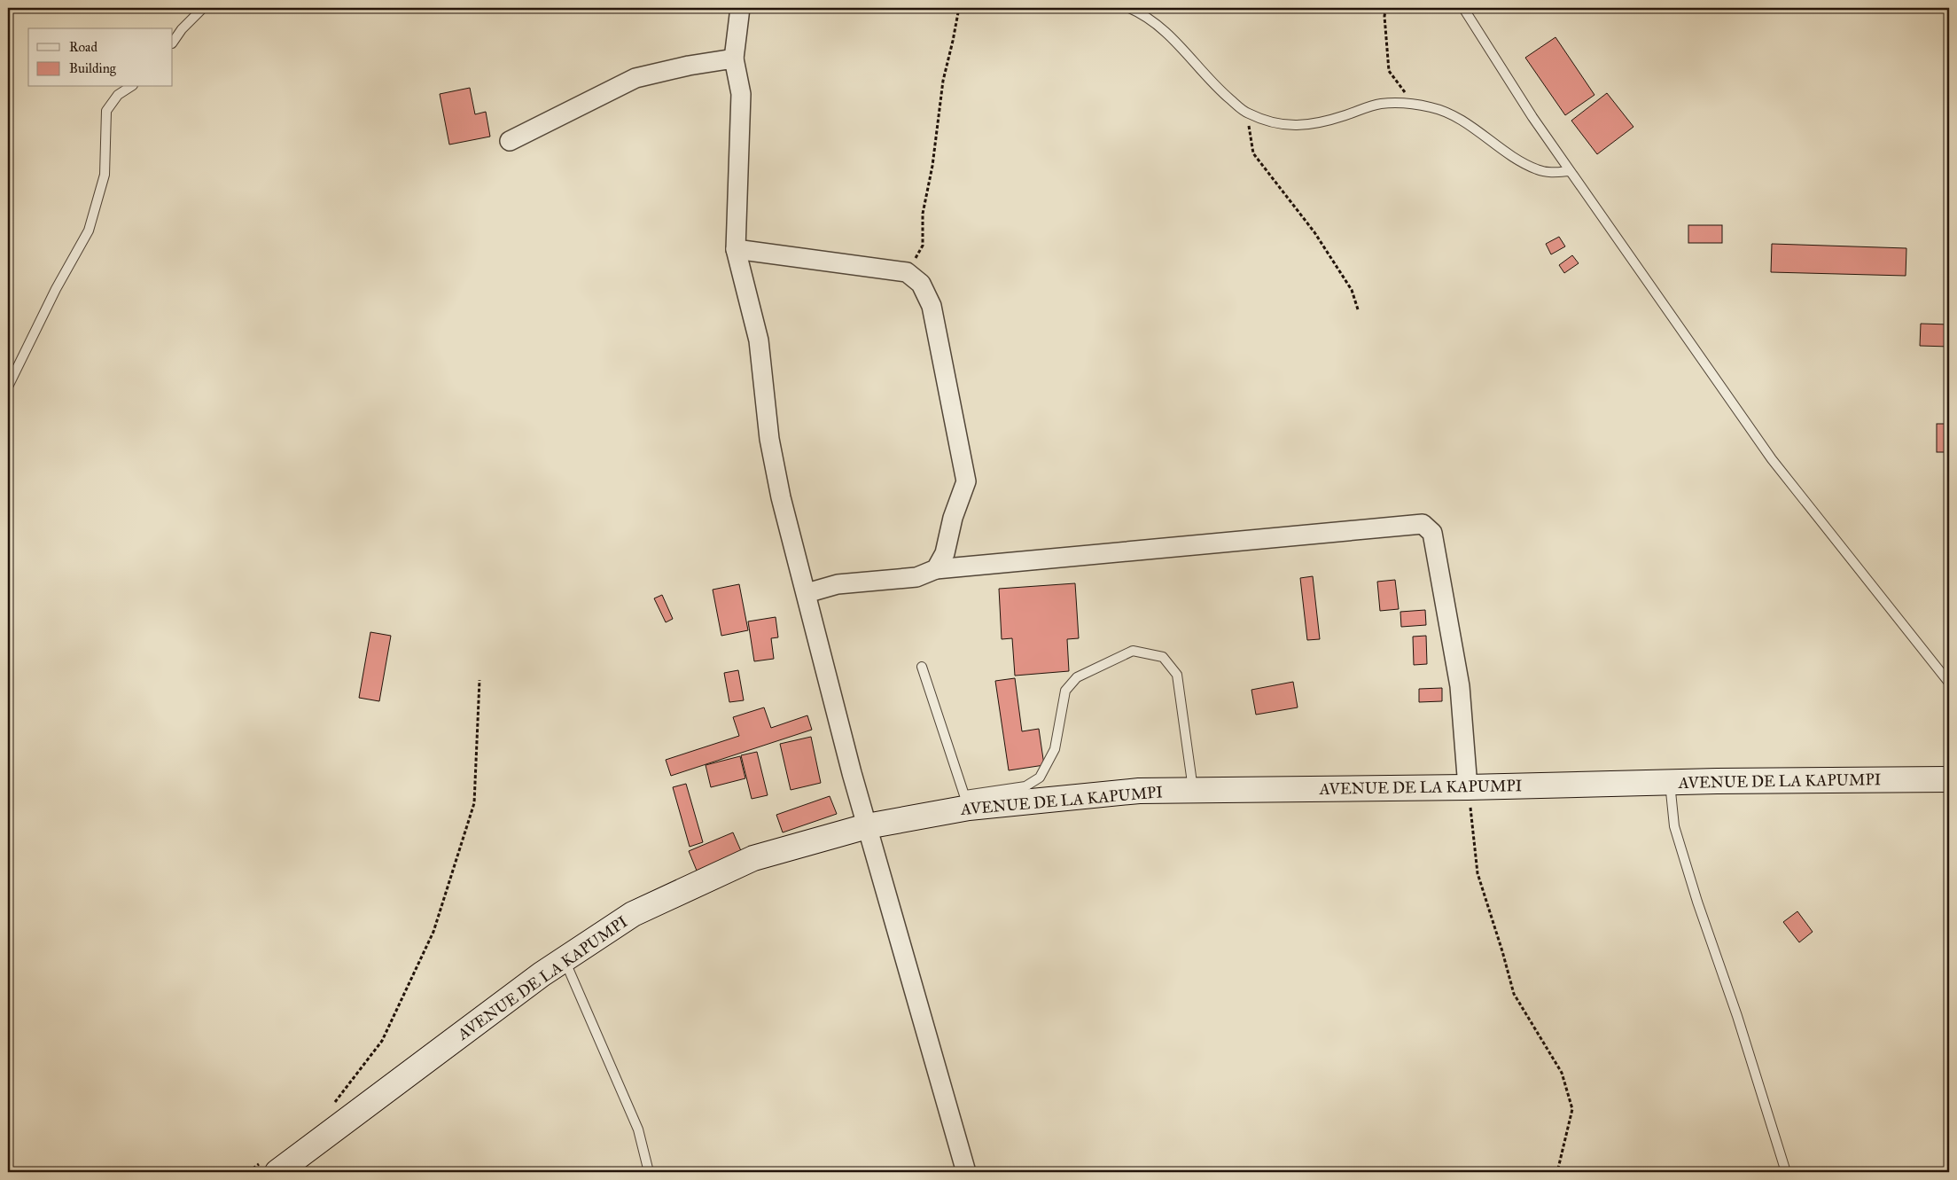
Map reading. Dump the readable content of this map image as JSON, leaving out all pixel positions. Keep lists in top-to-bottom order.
{
  "streets": {
    "main road": ["AVENUE DE LA KAPUMPI"]
  },
  "legend": ["Road", "Building"]
}
